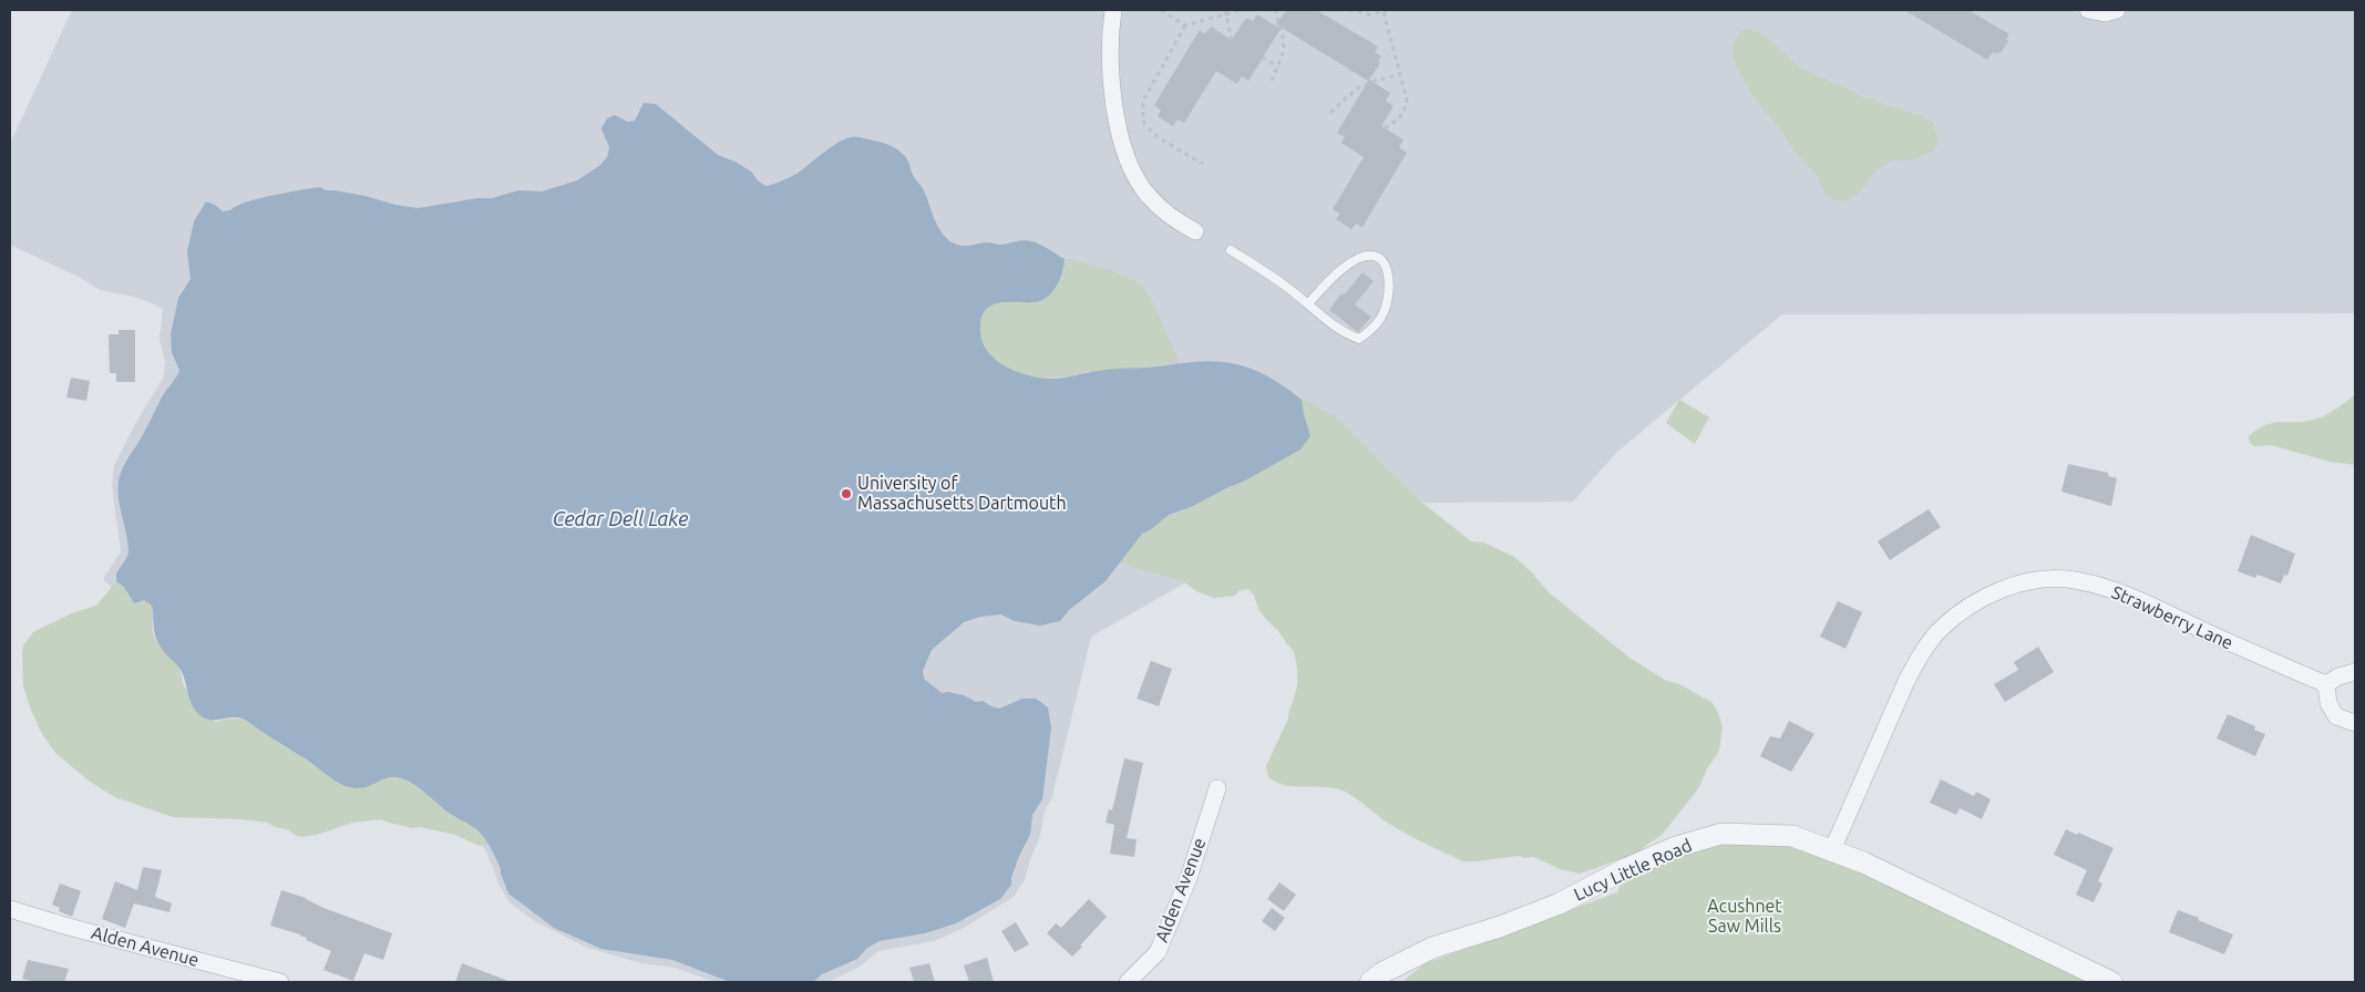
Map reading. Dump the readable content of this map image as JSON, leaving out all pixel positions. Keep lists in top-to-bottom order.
{
  "streets": {
    "street": ["Strawberry Lane", "Lucy Little Road", "Alden Avenue"]
  },
  "crossings": [
    ["Strawberry Lane", "Lucy Little Road"]
  ],
  "water": ["Cedar Dell Lake"],
  "parks": ["Acushnet Saw Mills"],
  "places": ["University of Massachusetts Dartmouth"]
}
